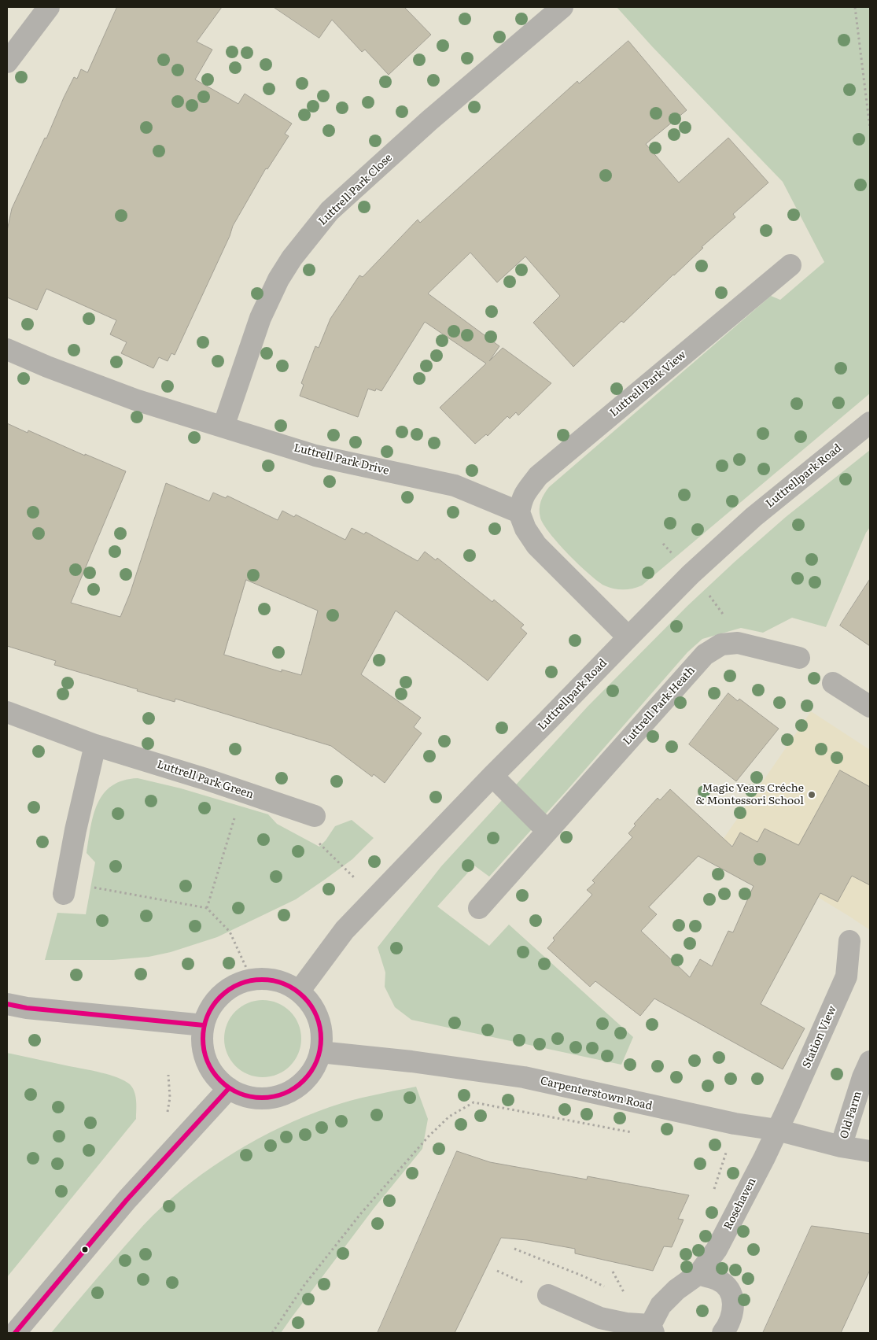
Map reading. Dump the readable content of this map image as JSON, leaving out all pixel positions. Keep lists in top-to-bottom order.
{
  "streets": {
    "street": [
      "Luttrell Park Close",
      "Luttrell Park View",
      "Luttrell Park Drive",
      "Luttrellpark Road",
      "Luttrell Park Heath",
      "Luttrell Park Green",
      "Station View",
      "Carpenterstown Road",
      "Old Farm",
      "Rosehaven"
    ]
  },
  "crossings": [
    ["Luttrell Park Close", "Luttrell Park Drive"],
    ["Luttrell Park View", "Luttrell Park Drive"],
    ["Luttrellpark Road", "Carpenterstown Road"],
    ["Station View", "Carpenterstown Road"],
    ["Station View", "Rosehaven"],
    ["Carpenterstown Road", "Old Farm"],
    ["Carpenterstown Road", "Rosehaven"]
  ],
  "places": ["Magic Years Créche & Montessori School"]
}
